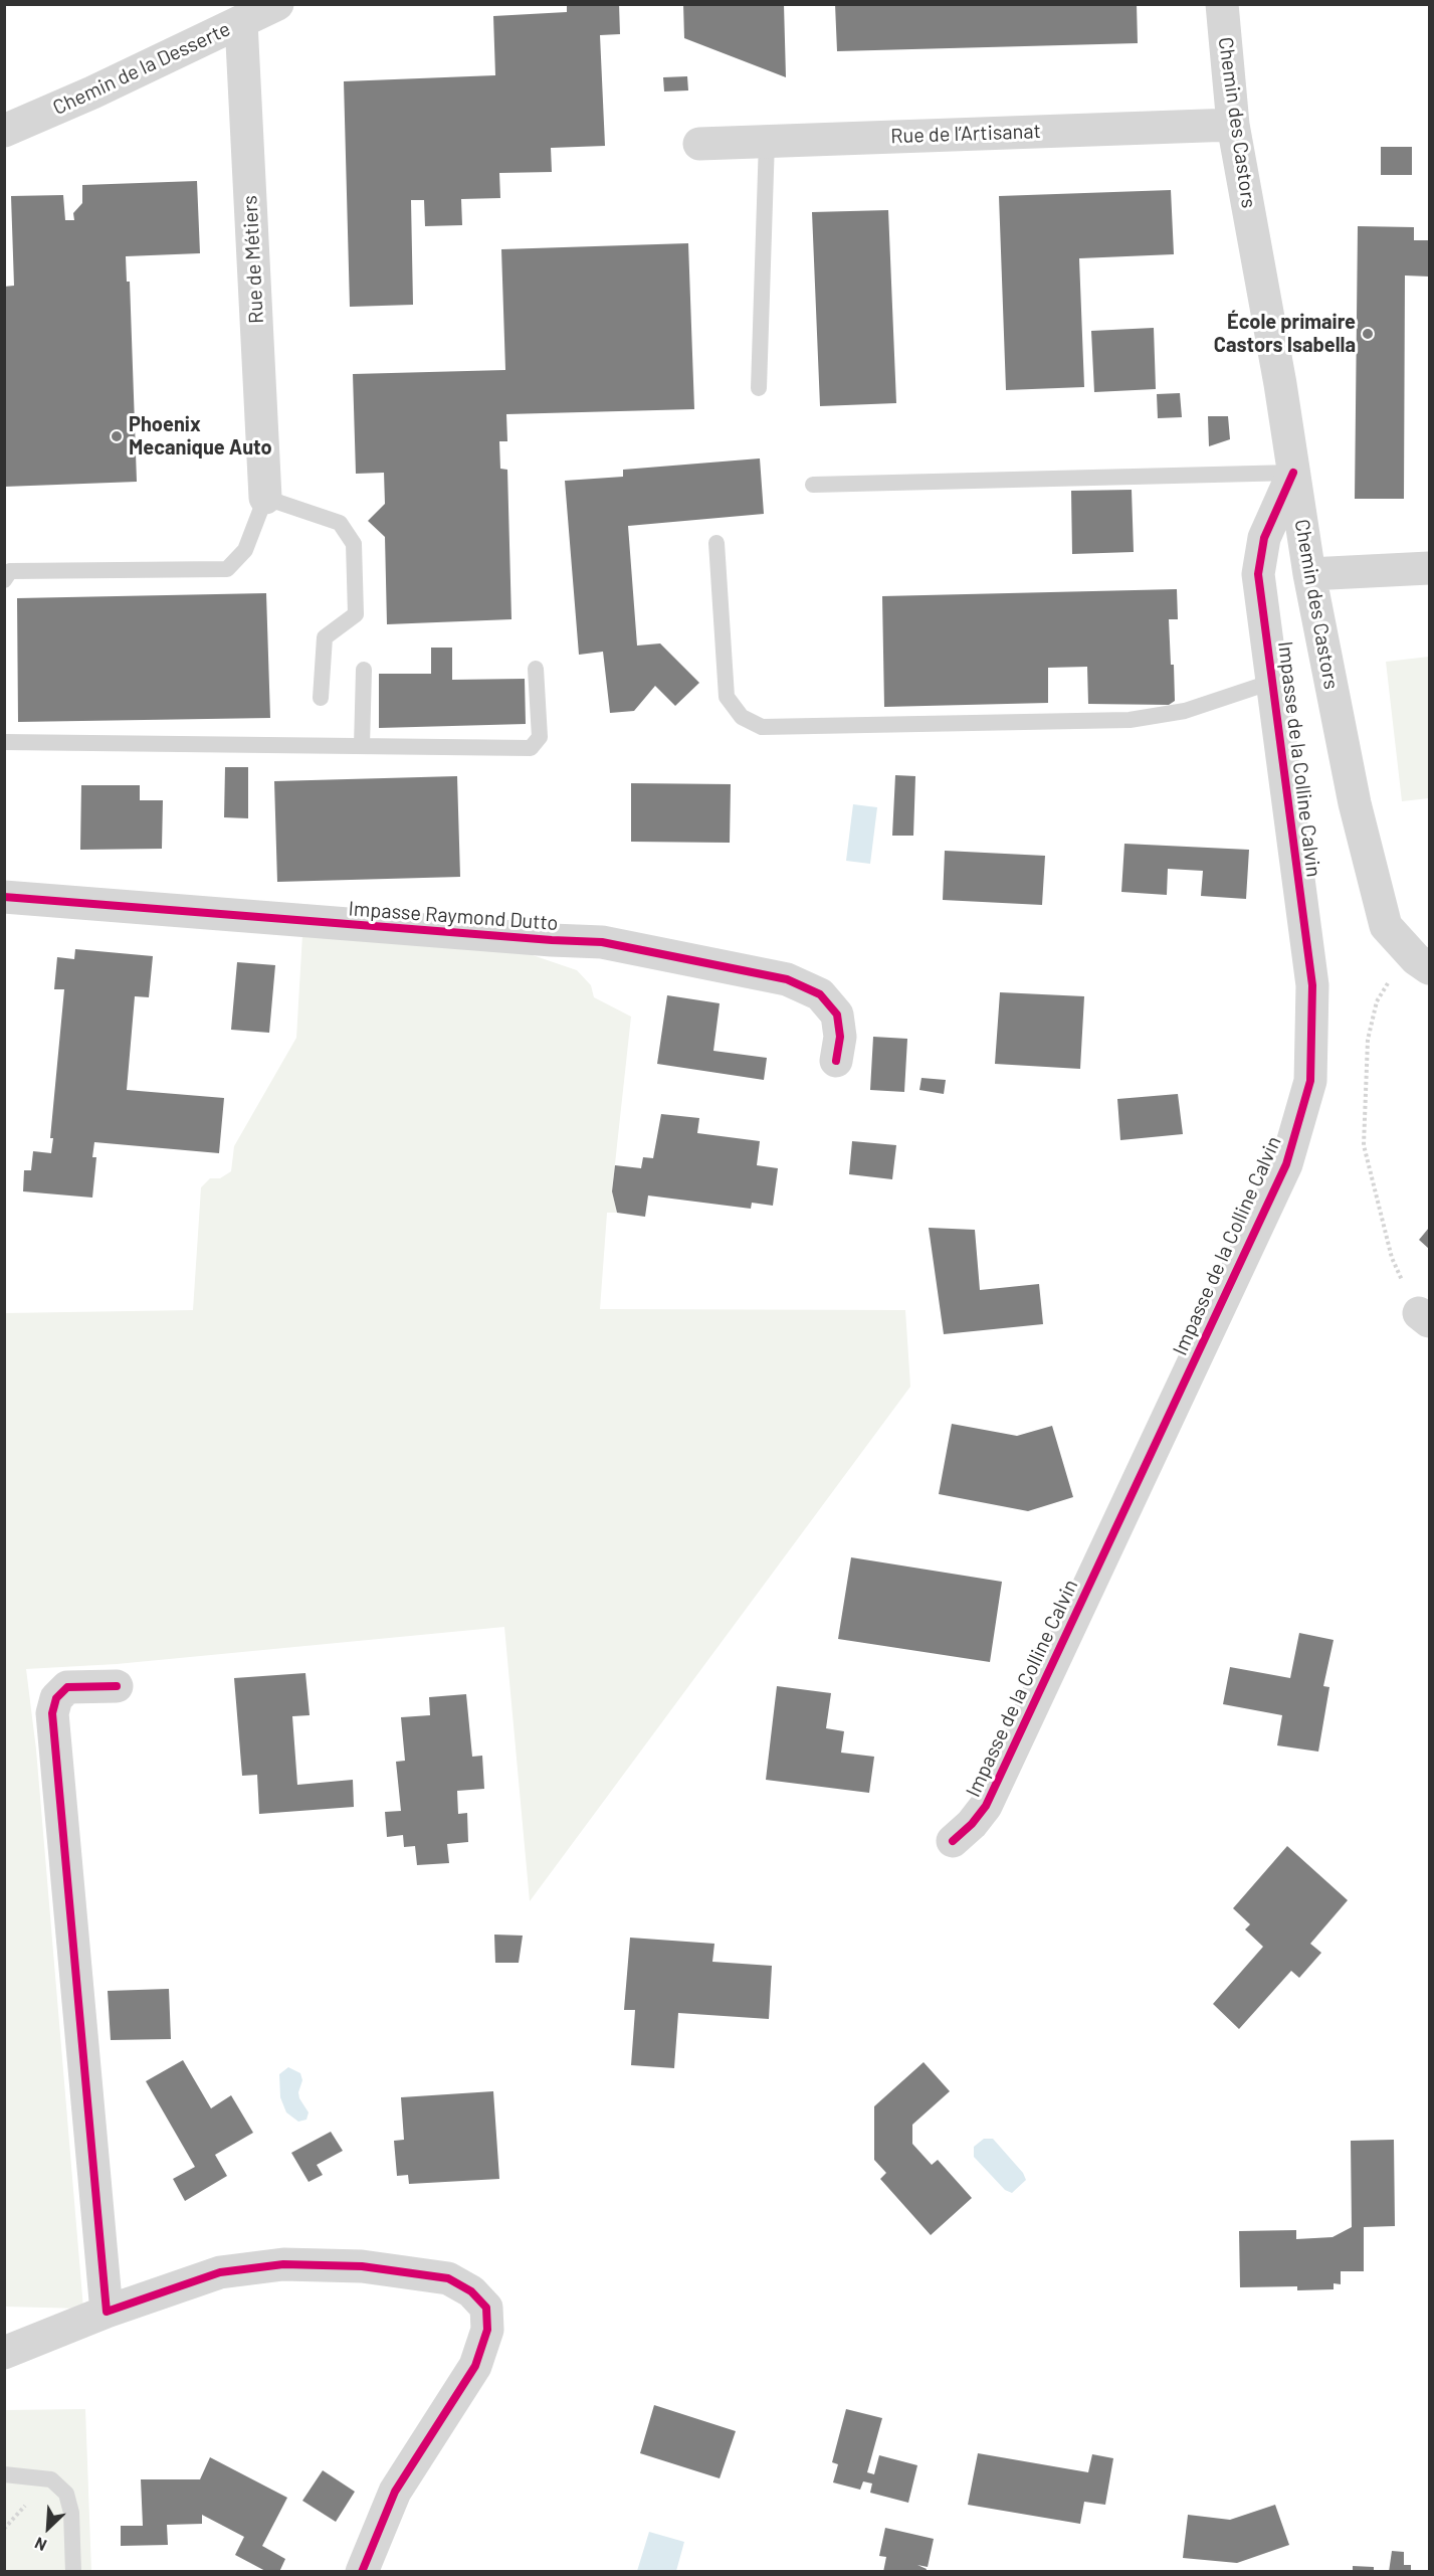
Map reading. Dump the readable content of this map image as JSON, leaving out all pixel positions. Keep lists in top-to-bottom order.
{
  "streets": {
    "street": [
      "Chemin de la Desserte",
      "Chemin des Castors",
      "Rue de l’Artisanat",
      "Rue de Métiers",
      "Impasse de la Colline Calvin",
      "Impasse Raymond Dutto"
    ]
  },
  "crossings": [
    ["Chemin de la Desserte", "Rue de Métiers"],
    ["Chemin des Castors", "Rue de l’Artisanat"],
    ["Chemin des Castors", "Impasse de la Colline Calvin"]
  ],
  "places": ["École primaire Castors Isabella", "Phoenix Mecanique Auto"],
  "north": "bottom left"
}
